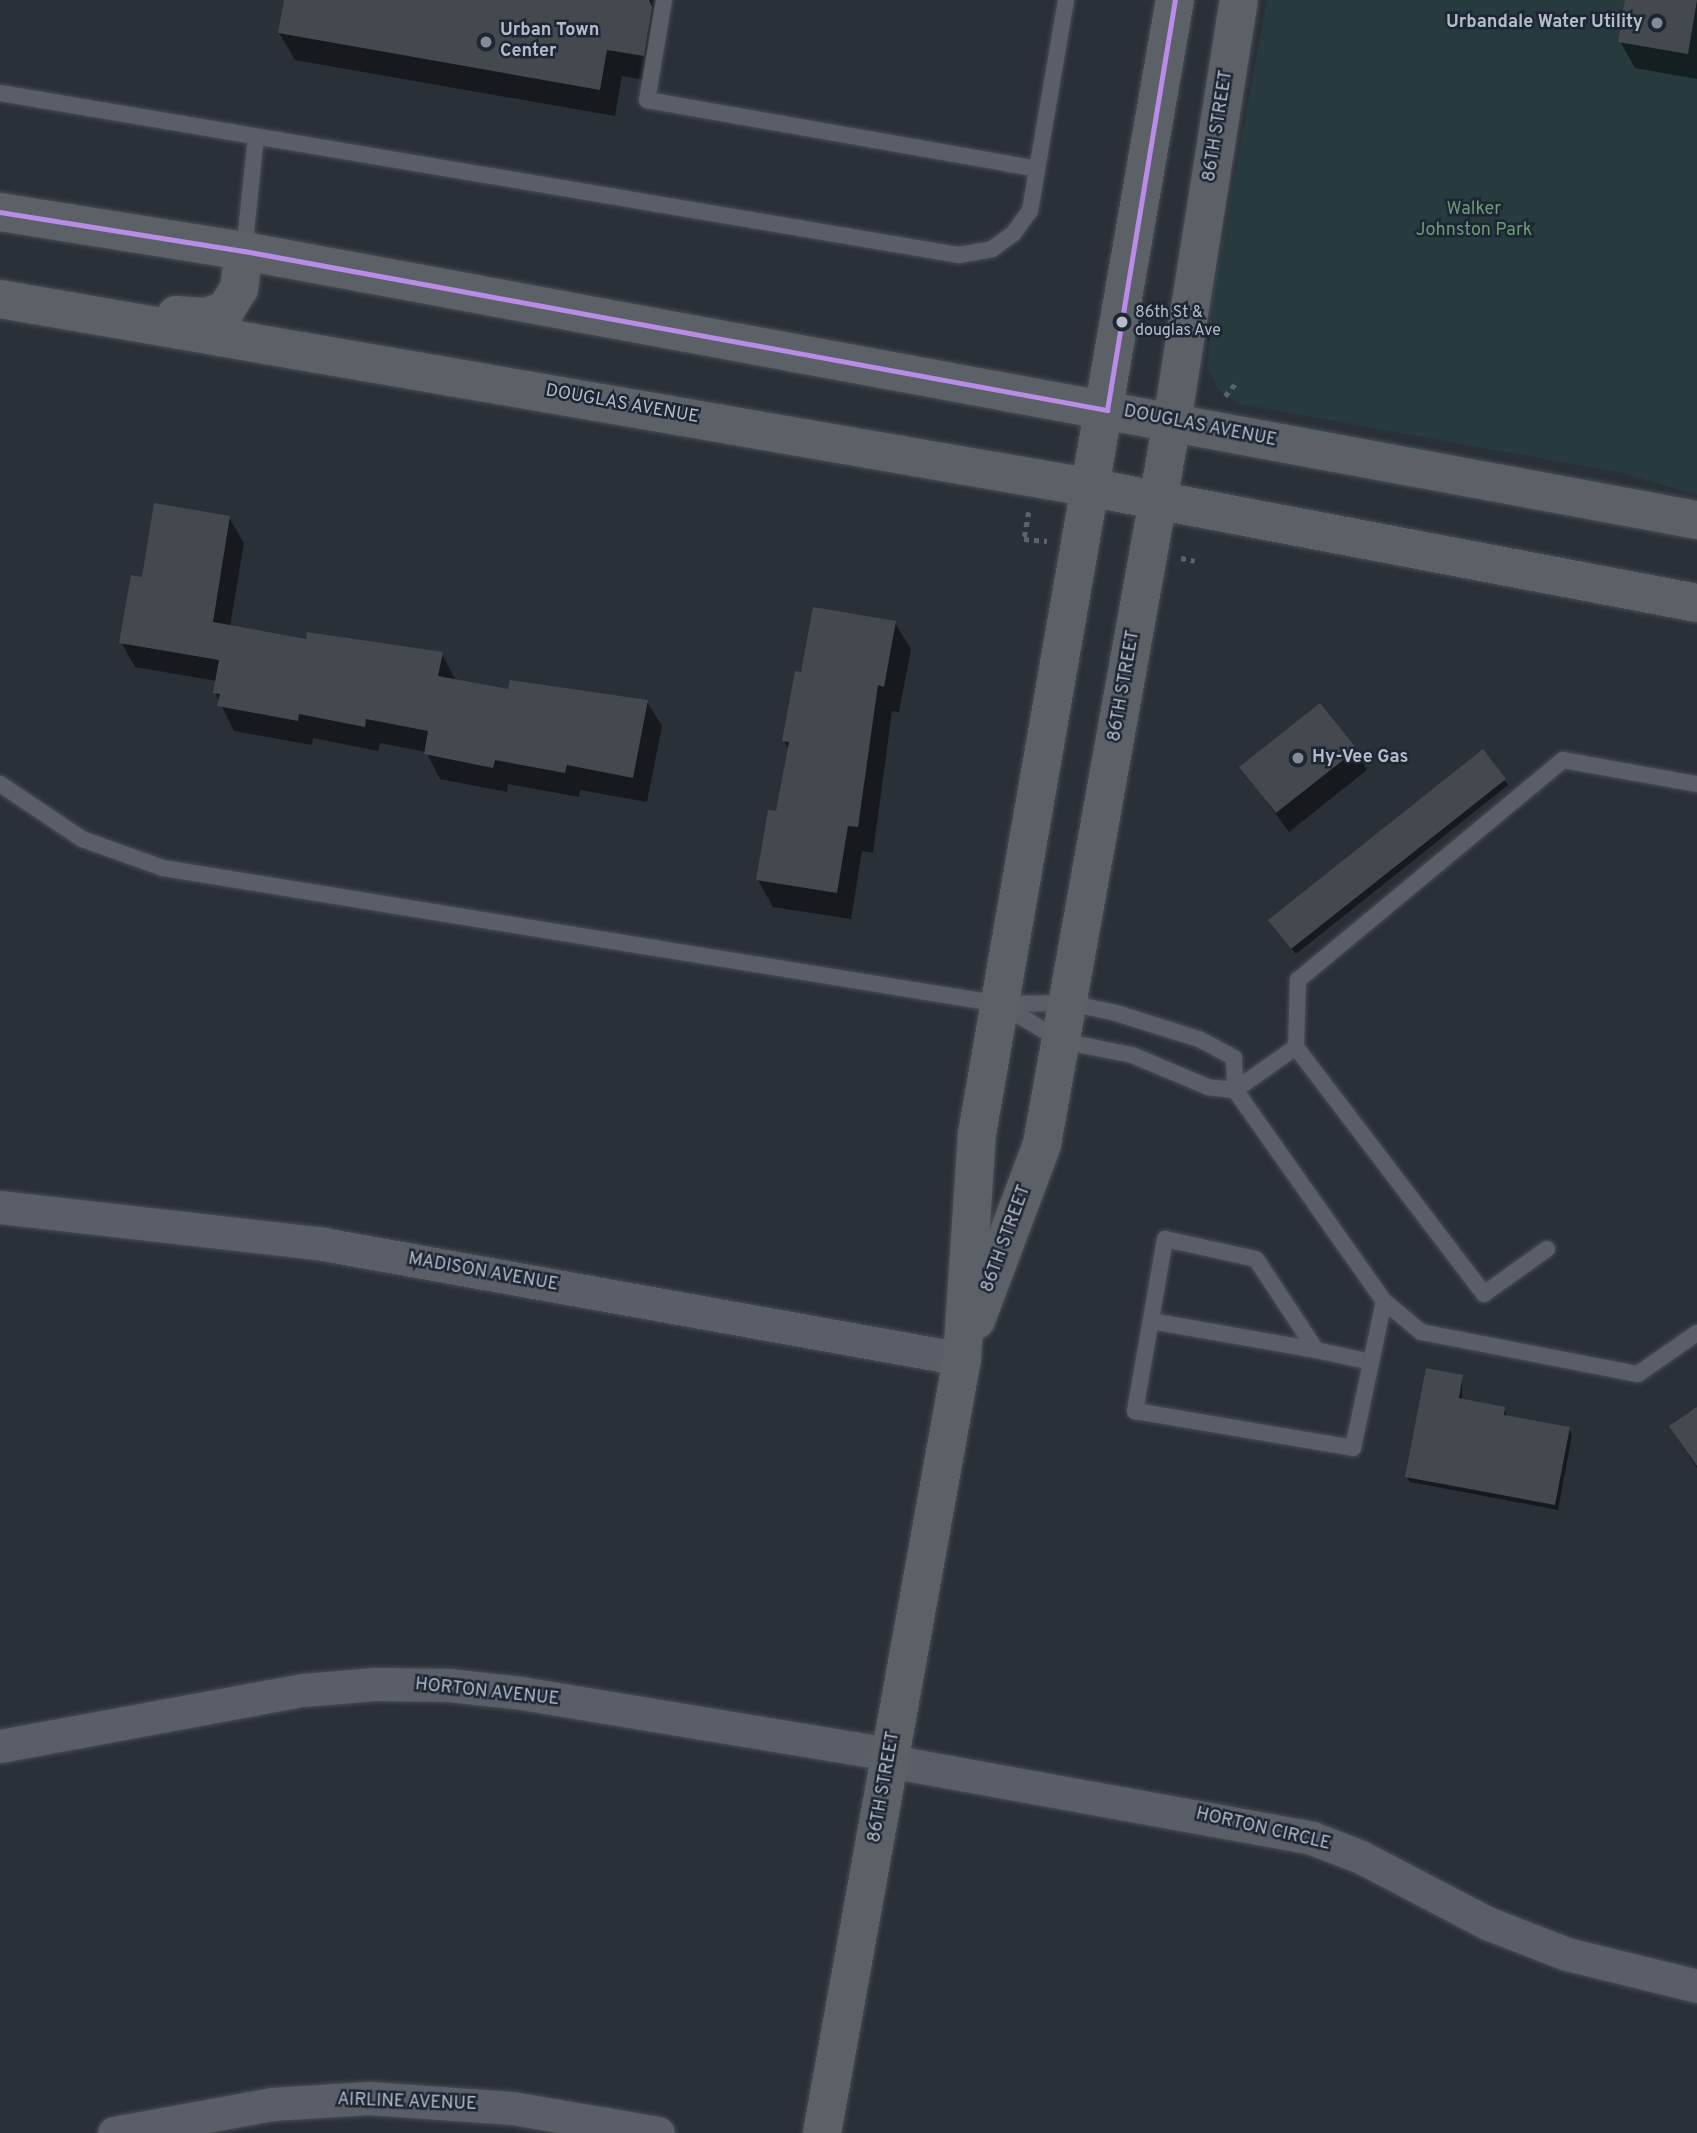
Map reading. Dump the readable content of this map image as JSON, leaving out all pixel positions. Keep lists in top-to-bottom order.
{
  "streets": {
    "main road": ["86TH STREET", "DOUGLAS AVENUE"],
    "street": [
      "MADISON AVENUE",
      "HORTON AVENUE",
      "HORTON CIRCLE",
      "AIRLINE AVENUE"
    ]
  },
  "crossings": [
    ["86TH STREET", "DOUGLAS AVENUE"],
    ["86TH STREET", "MADISON AVENUE"],
    ["86TH STREET", "HORTON AVENUE"],
    ["86TH STREET", "HORTON CIRCLE"],
    ["HORTON AVENUE", "HORTON CIRCLE"]
  ],
  "parks": ["Walker Johnston Park"],
  "places": [
    "Urbandale Water Utility",
    "Urban Town Center",
    "86th St & douglas Ave",
    "Hy-Vee Gas"
  ]
}
